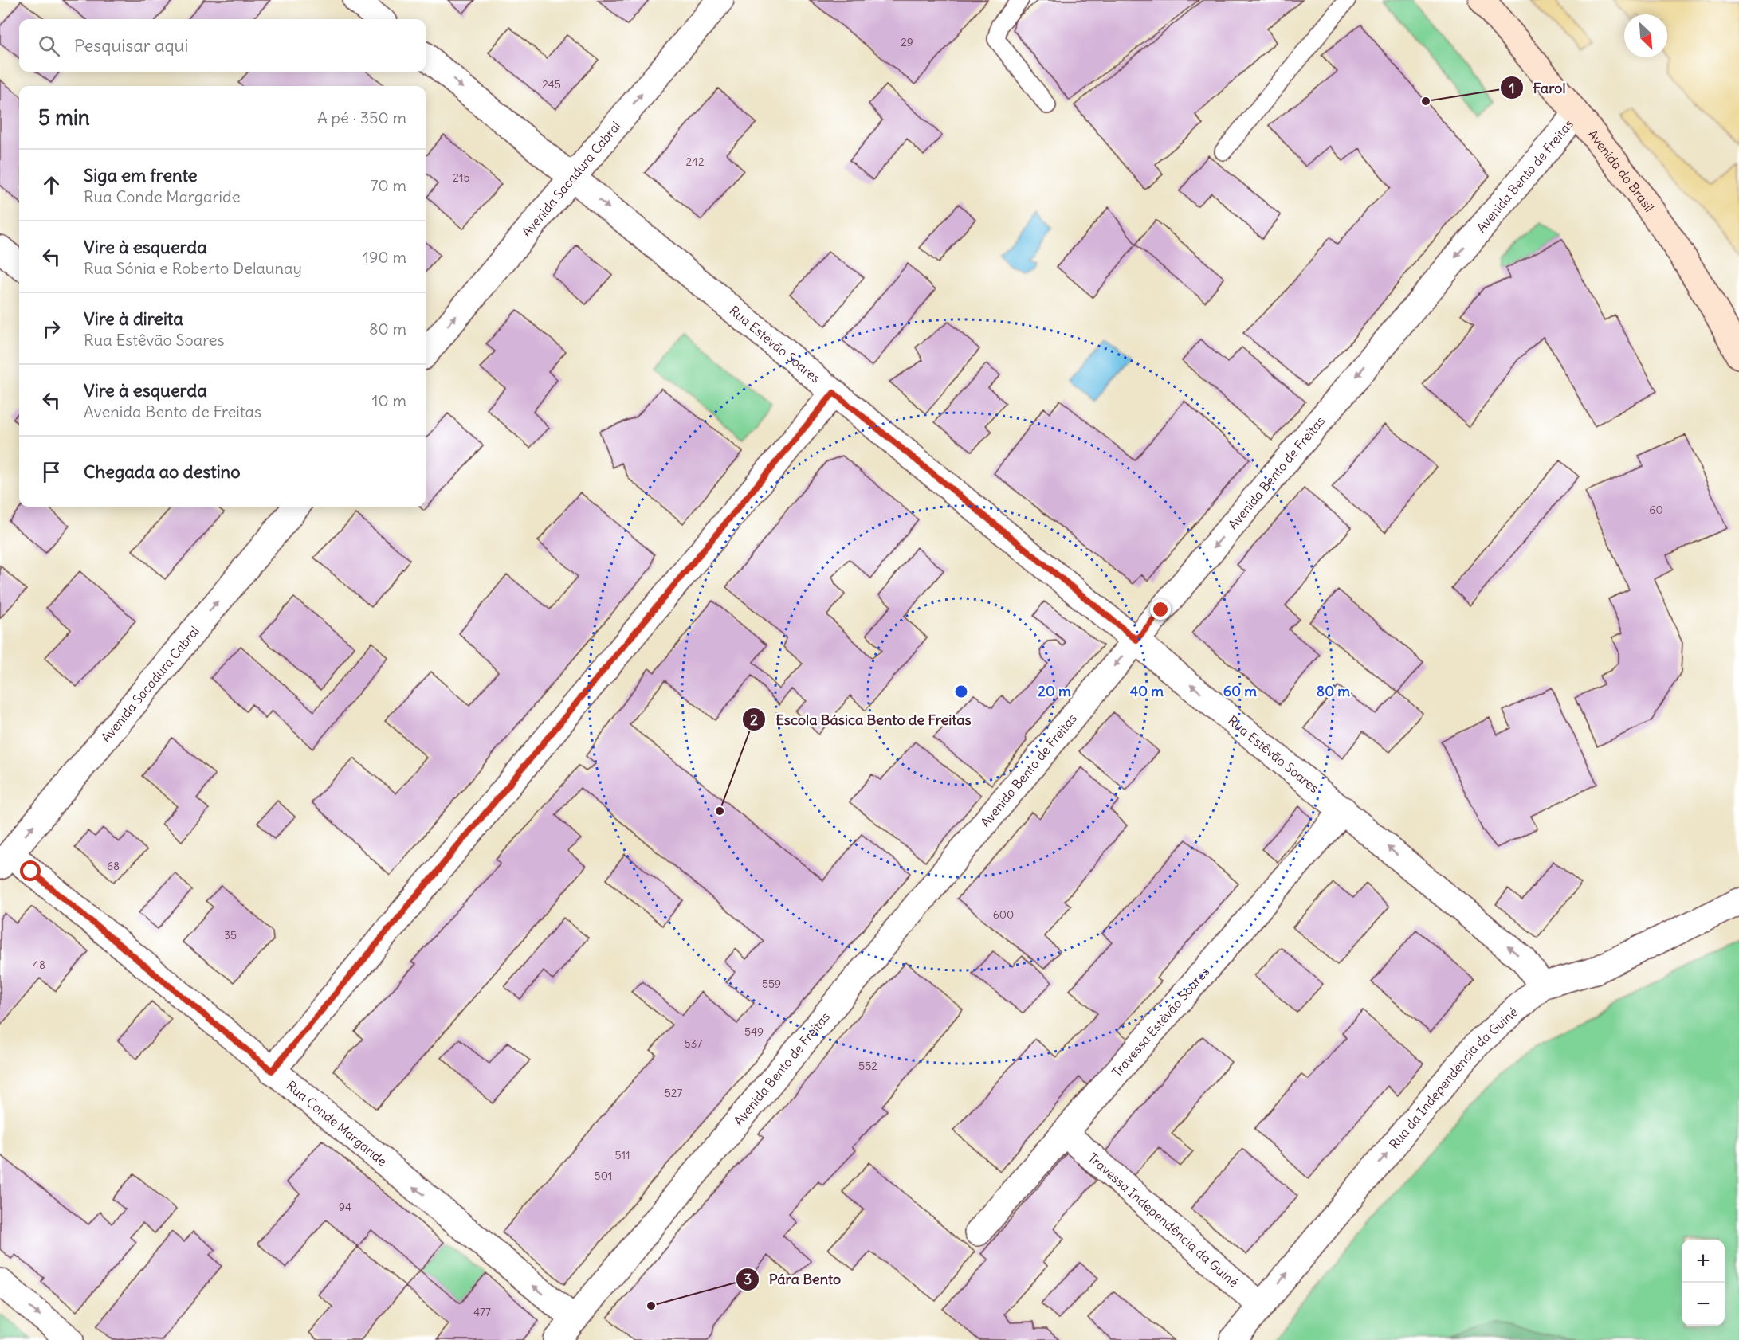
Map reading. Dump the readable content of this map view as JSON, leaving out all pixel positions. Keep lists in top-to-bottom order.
{
  "streets": {
    "main road": ["Avenida do Brasil"],
    "street": [
      "Avenida Bento de Freitas",
      "Avenida Sacadura Cabral",
      "Rua Estêvão Soares",
      "Travessa Estêvão Soares",
      "Rua da Independência da Guiné",
      "Rua Conde Margaride",
      "Travessa Independência da Guiné"
    ]
  },
  "crossings": [
    ["Avenida do Brasil", "Avenida Bento de Freitas"],
    ["Avenida Bento de Freitas", "Rua Estêvão Soares"],
    ["Avenida Bento de Freitas", "Rua Conde Margaride"],
    ["Avenida Sacadura Cabral", "Rua Estêvão Soares"],
    ["Avenida Sacadura Cabral", "Rua Conde Margaride"],
    ["Rua Estêvão Soares", "Travessa Estêvão Soares"],
    ["Rua Estêvão Soares", "Rua da Independência da Guiné"],
    ["Travessa Estêvão Soares", "Travessa Independência da Guiné"],
    ["Rua da Independência da Guiné", "Travessa Independência da Guiné"]
  ],
  "one_way": [
    "Avenida Bento de Freitas",
    "Avenida Sacadura Cabral",
    "Rua da Independência da Guiné",
    "Rua Conde Margaride"
  ],
  "places": ["Farol", "Escola Básica Bento de Freitas", "Pára Bento"],
  "house_numbers": [
    "29",
    "245",
    "242",
    "215",
    "60",
    "68",
    "600",
    "35",
    "48",
    "559",
    "549",
    "537",
    "552",
    "527",
    "511",
    "501",
    "94",
    "477"
  ],
  "north": "bottom right",
  "page": {
    "search": "Pesquisar aqui",
    "heading": ["5 min", "A pé · 350 m"],
    "list": [
      ["Siga em frente", "Rua Conde Margaride", "70 m"],
      ["Vire à esquerda", "Rua Sónia e Roberto Delaunay", "190 m"],
      ["Vire à direita", "Rua Estêvão Soares", "80 m"],
      ["Vire à esquerda", "Avenida Bento de Freitas", "10 m"],
      "Chegada ao destino"
    ],
    "map_buttons": ["+", "−"]
  },
  "rings": [
    "20 m",
    "40 m",
    "60 m",
    "80 m"
  ]
}
